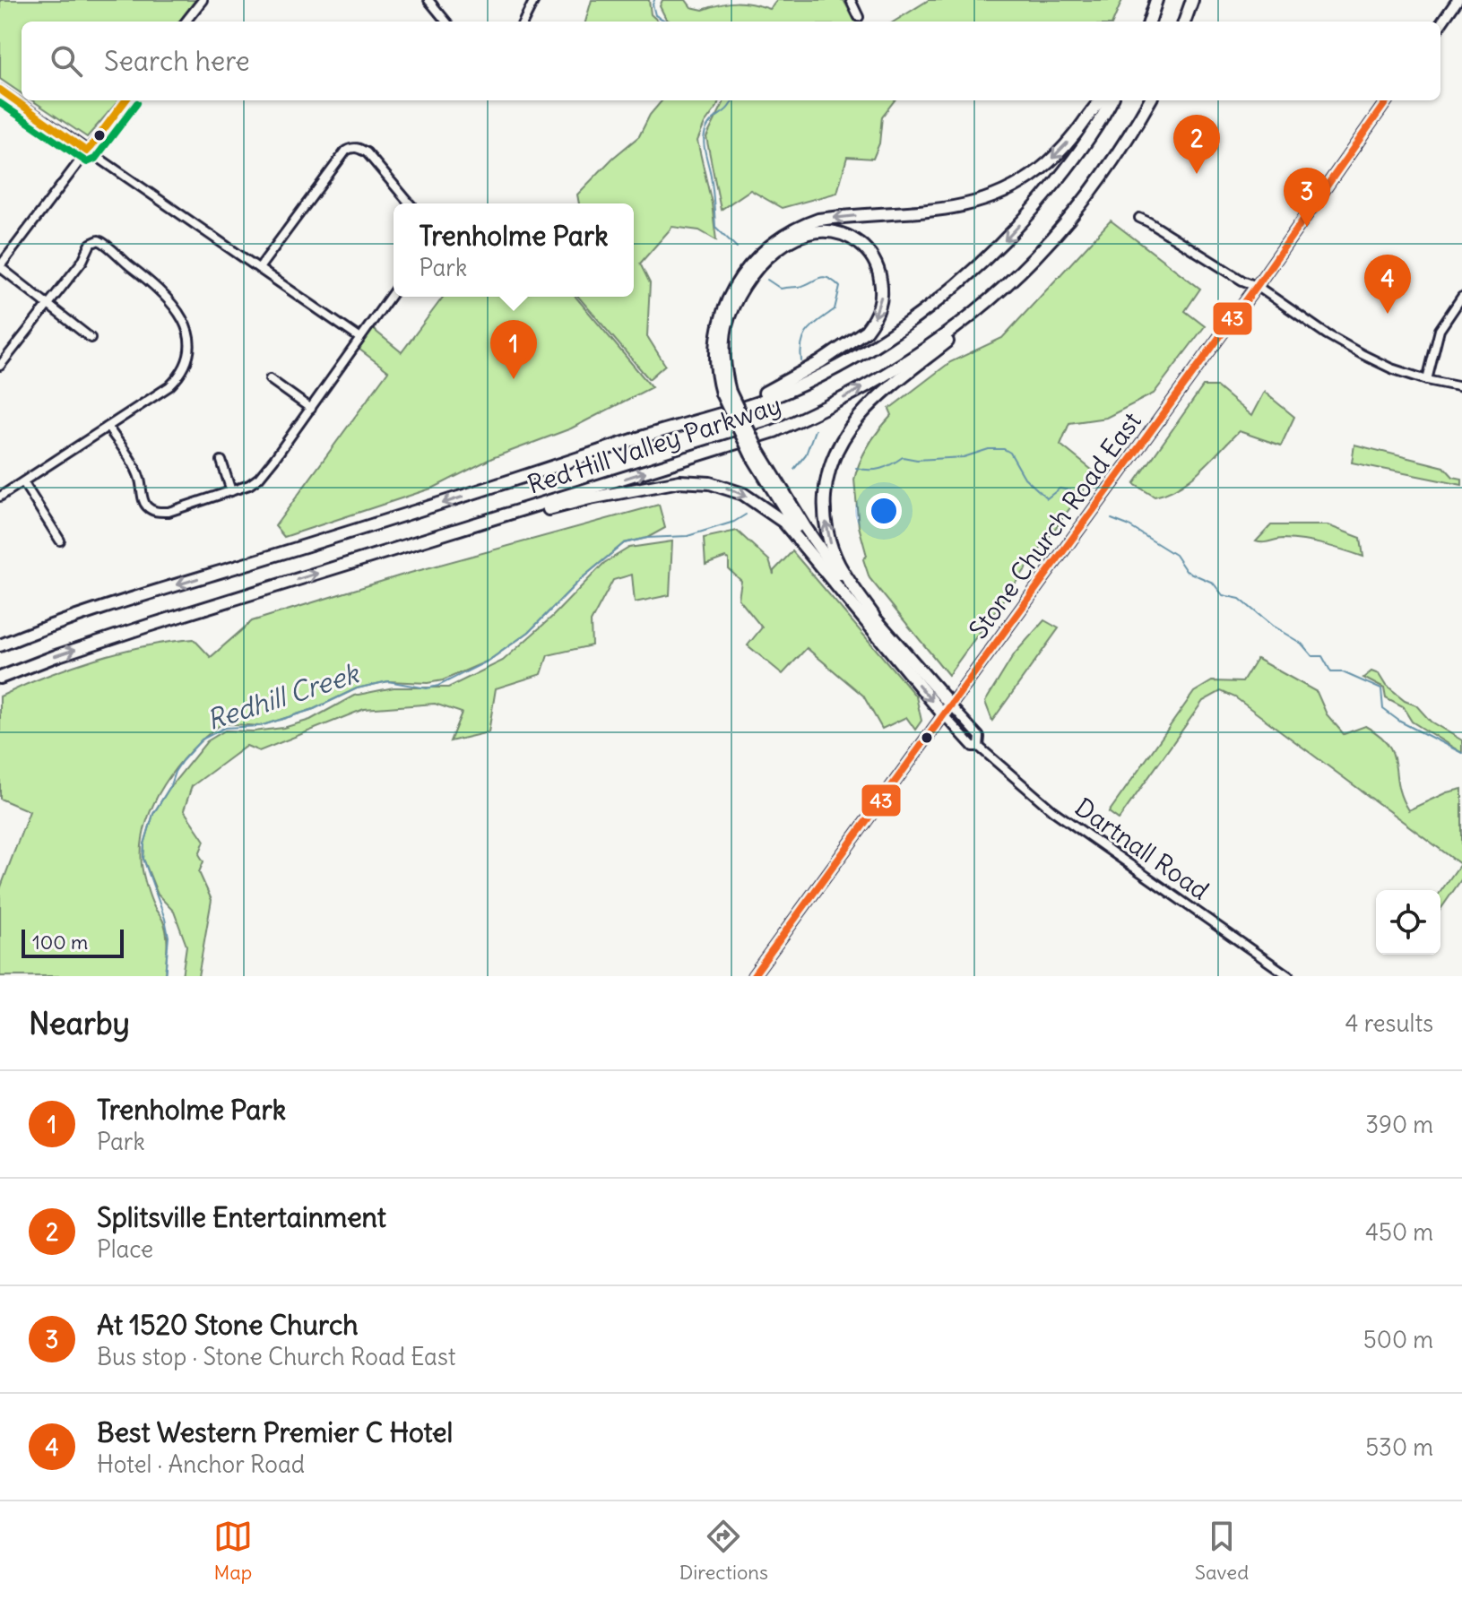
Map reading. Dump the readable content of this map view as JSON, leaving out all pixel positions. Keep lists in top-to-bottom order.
{
  "streets": {
    "highway": ["Red Hill Valley Parkway"],
    "main road": ["Stone Church Road East"],
    "street": ["Dartnall Road"]
  },
  "crossings": [
    ["Stone Church Road East", "Dartnall Road"]
  ],
  "water": ["Redhill Creek"],
  "lines": ["transit line 43"],
  "scale_bar": "100 m",
  "page": {
    "search": "Search here",
    "pins": [
      "2",
      "3",
      "4",
      "1"
    ],
    "popup": ["Trenholme Park", "Park"],
    "scale": "100 m",
    "heading": ["Nearby", "4 results"],
    "list": [
      {
        "mark": "1",
        "name": "Trenholme Park",
        "note": "Park",
        "value": "390 m"
      },
      {
        "mark": "2",
        "name": "Splitsville Entertainment",
        "note": "Place",
        "value": "450 m"
      },
      {
        "mark": "3",
        "name": "At 1520 Stone Church",
        "note": "Bus stop · Stone Church Road East",
        "value": "500 m"
      },
      {
        "mark": "4",
        "name": "Best Western Premier C Hotel",
        "note": "Hotel · Anchor Road",
        "value": "530 m"
      }
    ],
    "nav": ["Map", "Directions", "Saved"]
  }
}
